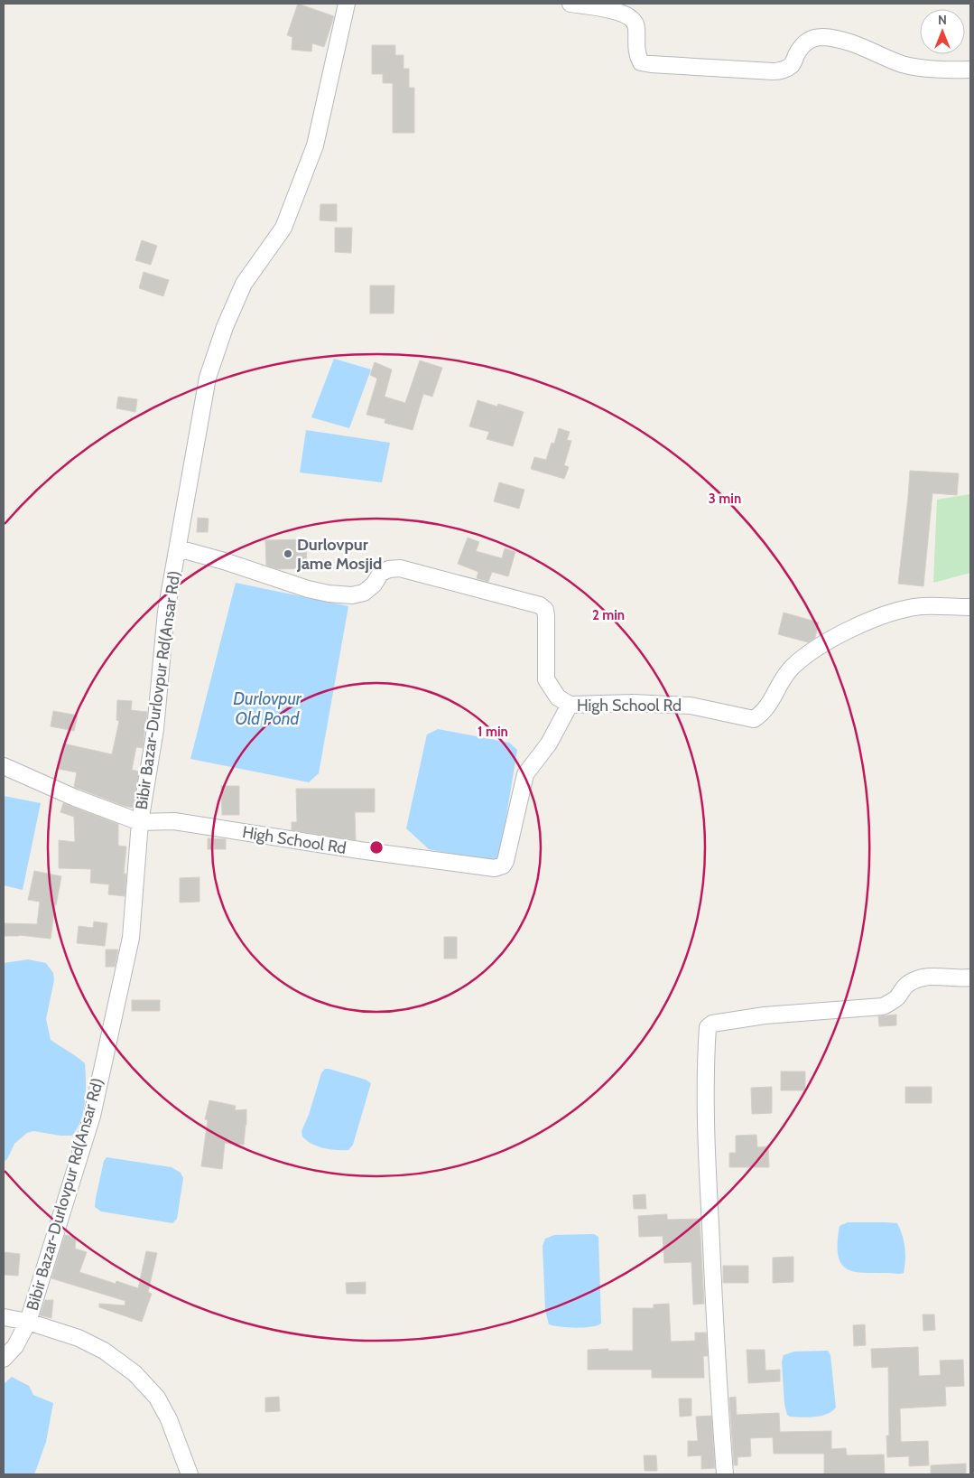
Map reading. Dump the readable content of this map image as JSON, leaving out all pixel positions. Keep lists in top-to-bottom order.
{
  "streets": {
    "street": ["Bibir Bazar-Durlovpur Rd(Ansar Rd)", "High School Rd"]
  },
  "crossings": [
    ["Bibir Bazar-Durlovpur Rd(Ansar Rd)", "High School Rd"]
  ],
  "water": ["Durlovpur Old Pond"],
  "places": ["Durlovpur Jame Mosjid"],
  "north": "top",
  "rings": ["3 min", "2 min", "1 min"]
}
